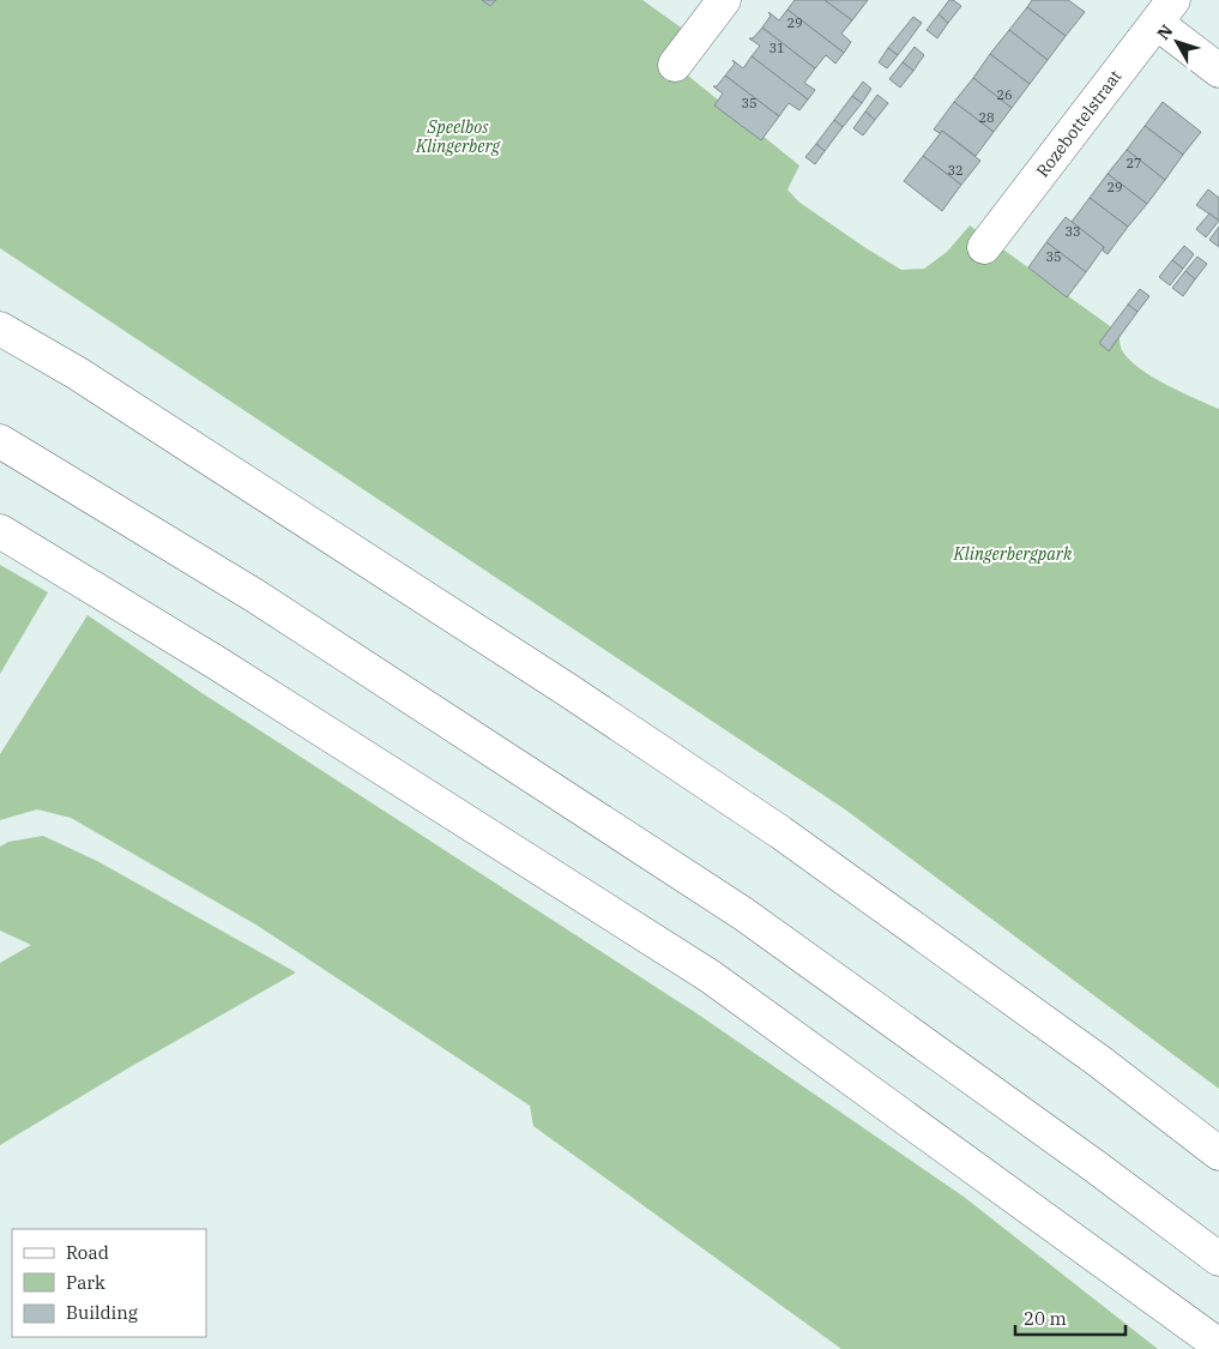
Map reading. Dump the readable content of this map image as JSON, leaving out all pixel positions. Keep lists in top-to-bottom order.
{
  "streets": {
    "main road": ["Rozebottelstraat"]
  },
  "parks": ["Speelbos Klingerberg", "Klingerbergpark"],
  "house_numbers": [
    "29",
    "31",
    "26",
    "35",
    "28",
    "27",
    "32",
    "29",
    "33",
    "35"
  ],
  "legend": ["Road", "Park", "Building"],
  "scale_bar": "20 m",
  "north": "top left"
}
